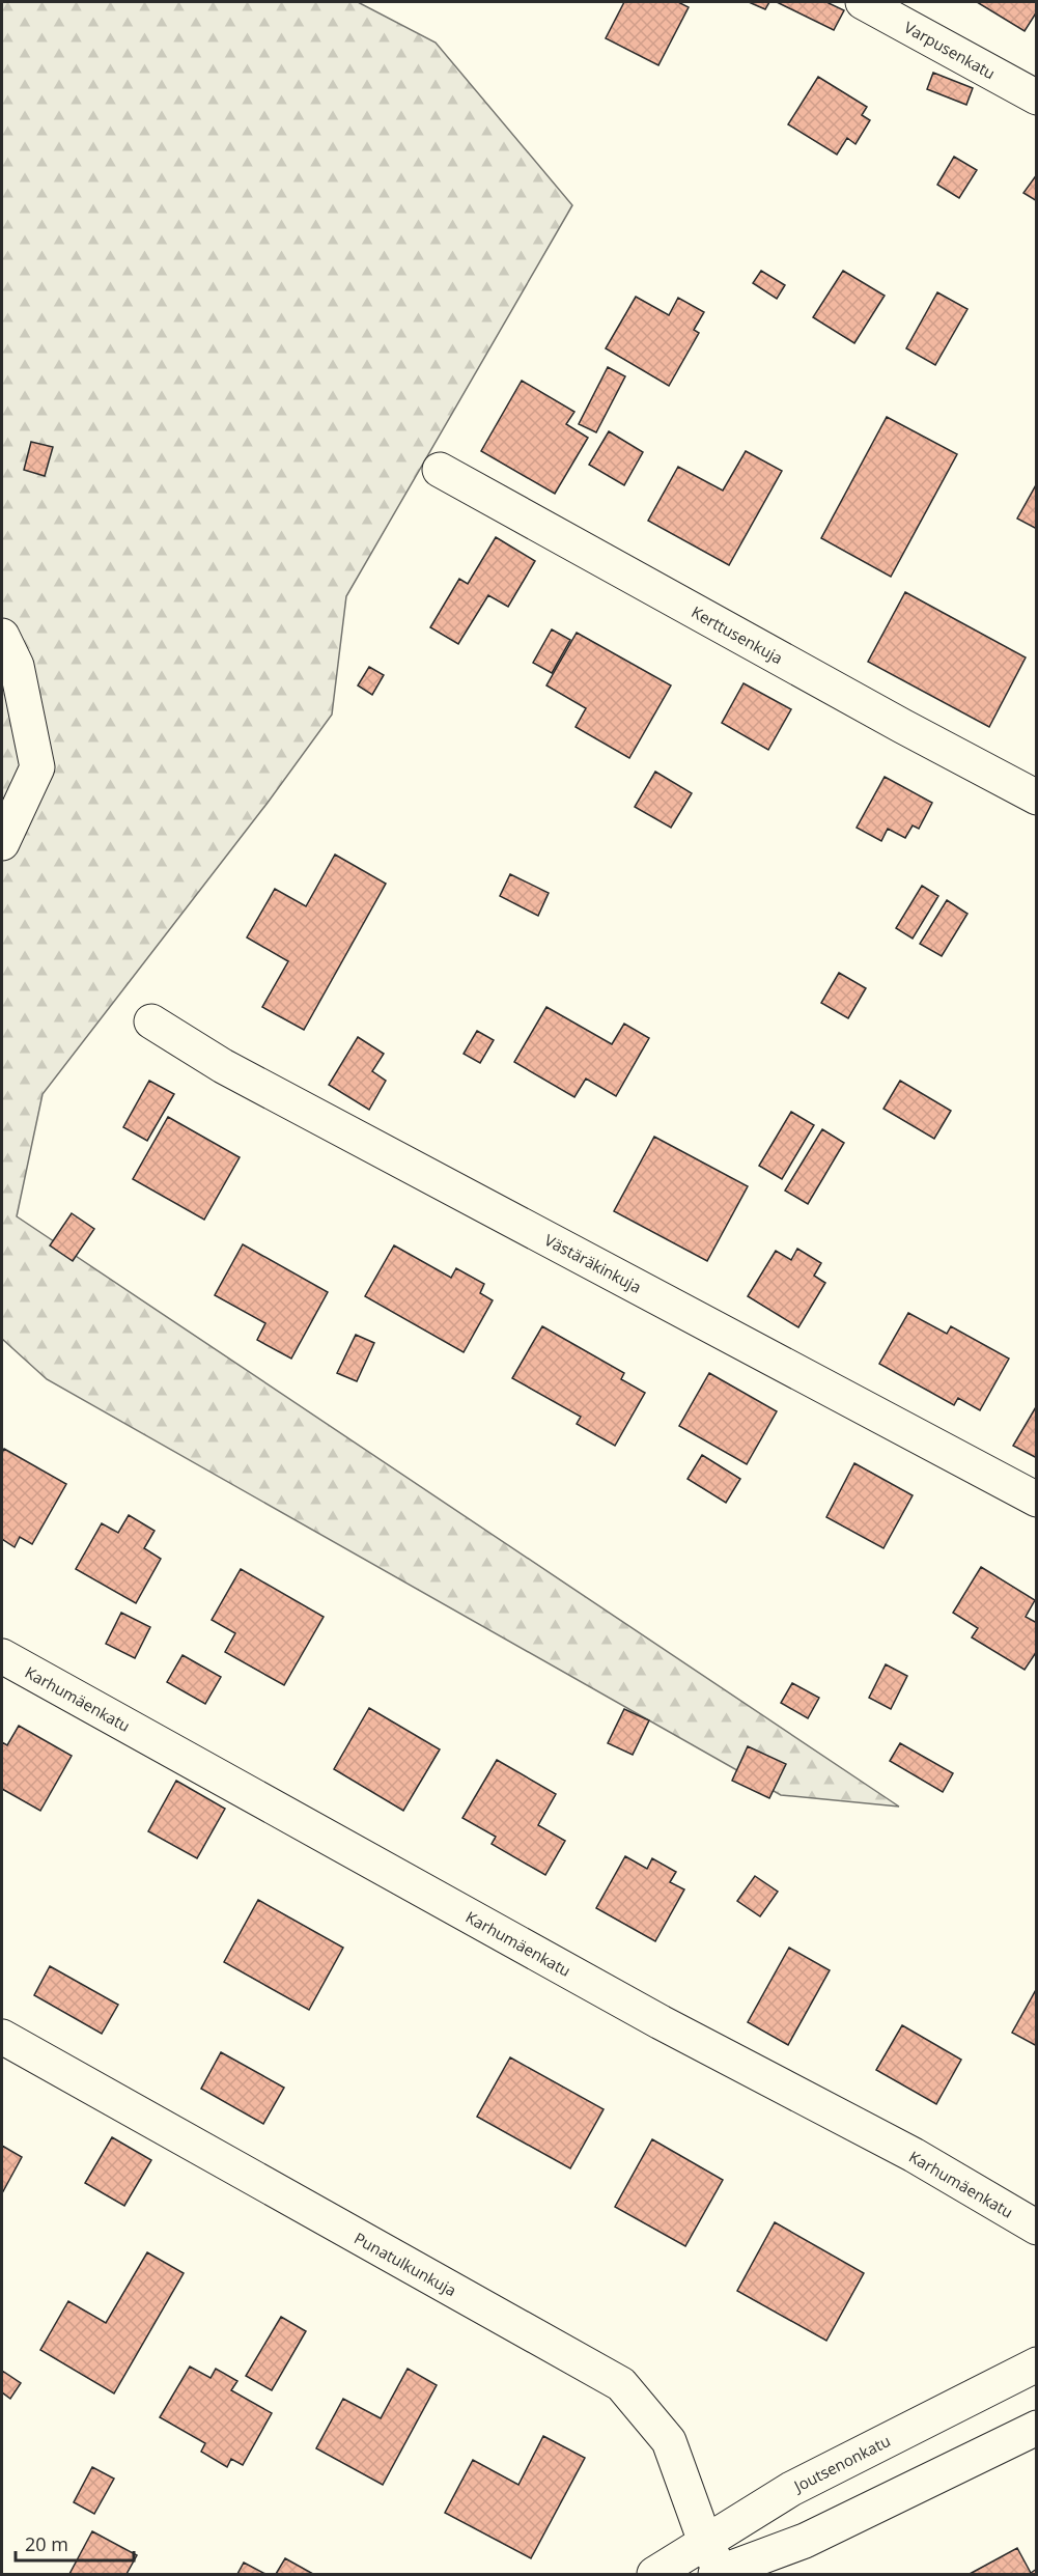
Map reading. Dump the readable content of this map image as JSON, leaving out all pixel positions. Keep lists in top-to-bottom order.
{
  "streets": {
    "street": [
      "Varpusenkatu",
      "Kerttusenkuja",
      "Västäräkinkuja",
      "Karhumäenkatu",
      "Punatulkunkuja",
      "Joutsenonkatu"
    ]
  },
  "crossings": [
    ["Punatulkunkuja", "Joutsenonkatu"]
  ],
  "scale_bar": "20 m"
}
